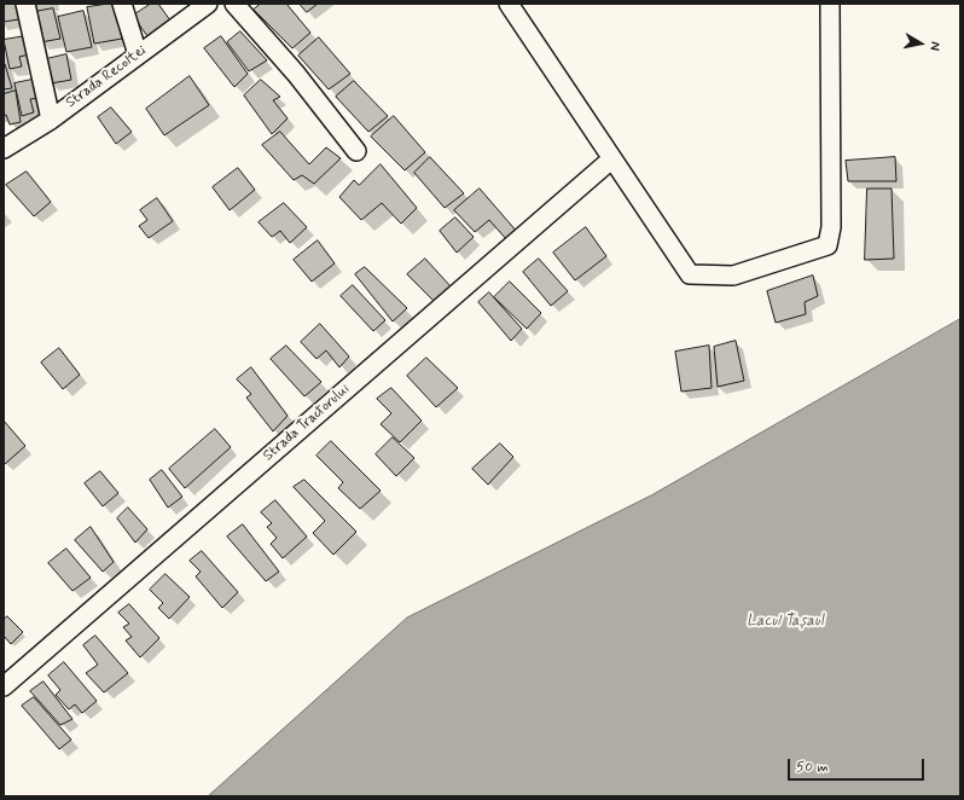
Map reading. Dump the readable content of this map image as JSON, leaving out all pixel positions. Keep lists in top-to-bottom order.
{
  "streets": {
    "street": ["Strada Recoltei", "Strada Tractorului"]
  },
  "water": ["Lacul Tașaul"],
  "scale_bar": "50 m",
  "north": "right"
}
